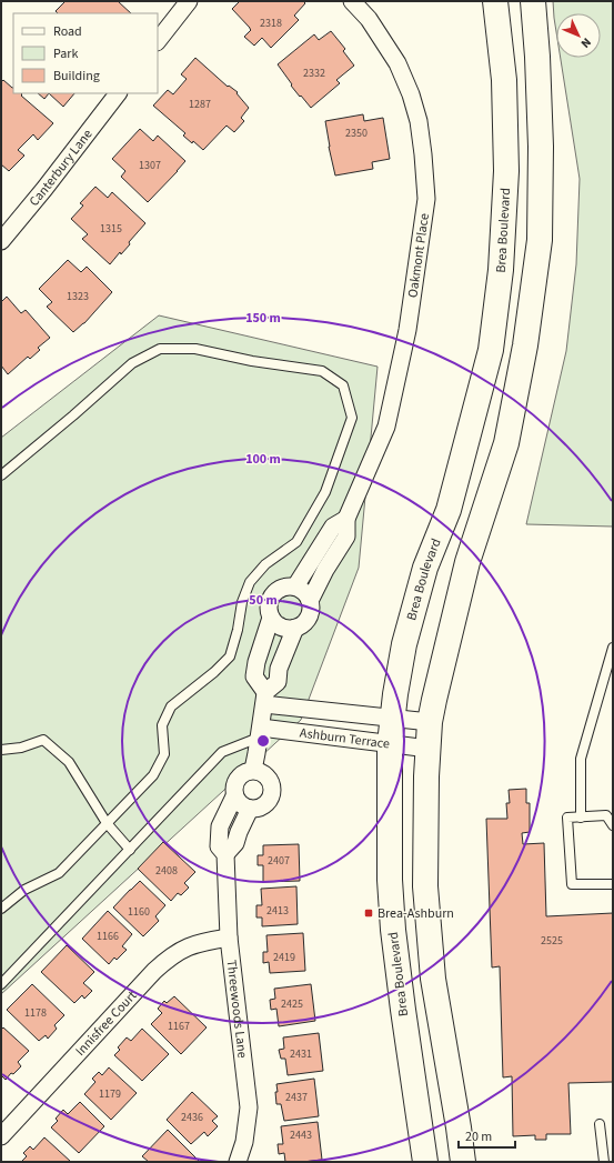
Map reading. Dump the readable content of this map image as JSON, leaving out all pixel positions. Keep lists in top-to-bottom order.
{
  "streets": {
    "main road": ["Brea Boulevard"],
    "street": [
      "Canterbury Lane",
      "Oakmont Place",
      "Ashburn Terrace",
      "Threewoods Lane",
      "Innisfree Court"
    ]
  },
  "crossings": [
    ["Brea Boulevard", "Ashburn Terrace"],
    ["Threewoods Lane", "Innisfree Court"]
  ],
  "places": {
    "transit": ["Brea-Ashburn"]
  },
  "house_numbers": [
    "2318",
    "2332",
    "1287",
    "2350",
    "1307",
    "1315",
    "1323",
    "2407",
    "2408",
    "2413",
    "1160",
    "1166",
    "2525",
    "2419",
    "2425",
    "1178",
    "1167",
    "2431",
    "1179",
    "2437",
    "2436",
    "2443"
  ],
  "legend": ["Road", "Park", "Building"],
  "scale_bar": "20 m",
  "north": "bottom right",
  "rings": ["150 m", "100 m", "50 m"]
}
